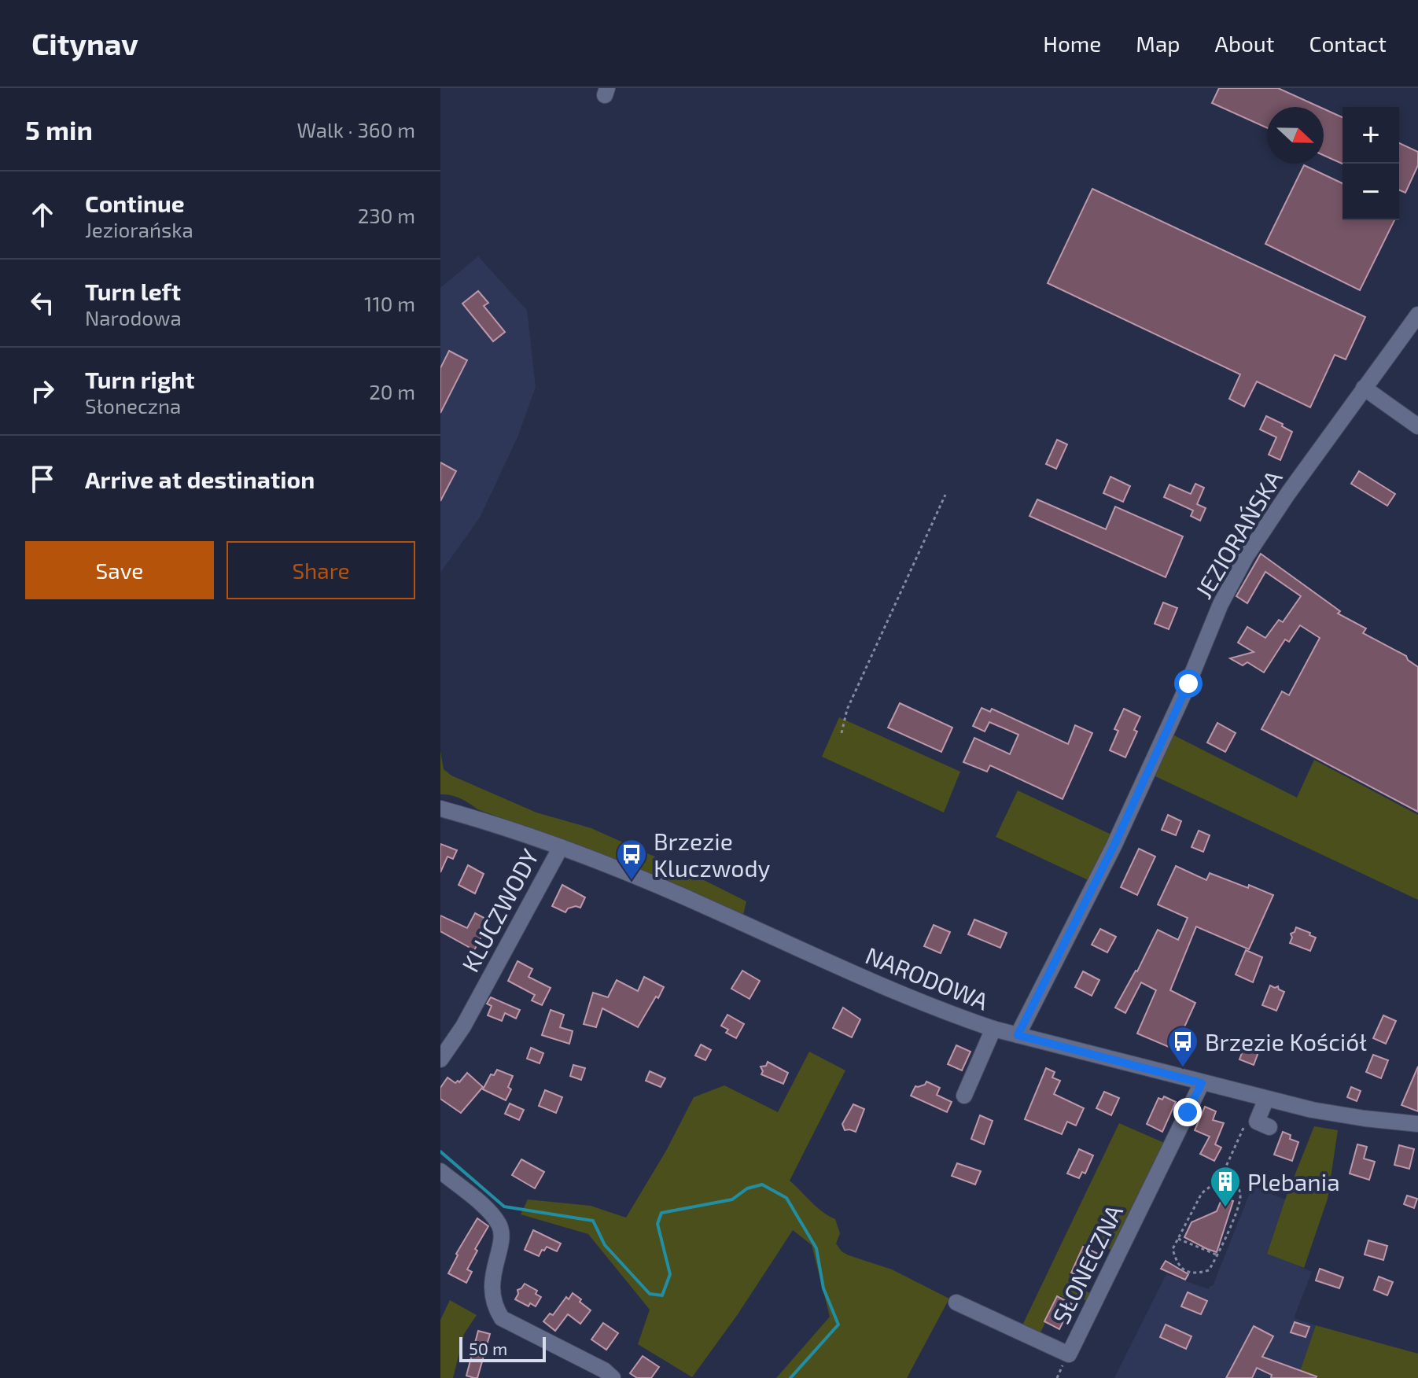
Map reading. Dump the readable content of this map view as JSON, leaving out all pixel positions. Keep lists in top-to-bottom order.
{
  "streets": {
    "street": [
      "JEZIORAŃSKA",
      "KLUCZWODY",
      "NARODOWA",
      "SŁONECZNA"
    ]
  },
  "crossings": [
    ["JEZIORAŃSKA", "NARODOWA"],
    ["KLUCZWODY", "NARODOWA"],
    ["NARODOWA", "SŁONECZNA"]
  ],
  "places": {
    "bus stop": ["Brzezie Kluczwody", "Brzezie Kościół"],
    "building": ["Plebania"]
  },
  "scale_bar": "50 m",
  "north": "right",
  "page": {
    "header": "Citynav",
    "nav": [
      "Home",
      "Map",
      "About",
      "Contact"
    ],
    "heading": ["5 min", "Walk · 360 m"],
    "map_buttons": ["+", "−"],
    "list": [
      ["Continue", "Jeziorańska", "230 m"],
      ["Turn left", "Narodowa", "110 m"],
      ["Turn right", "Słoneczna", "20 m"],
      "Arrive at destination"
    ],
    "buttons": ["Save", "Share"],
    "scale": "50 m"
  }
}
